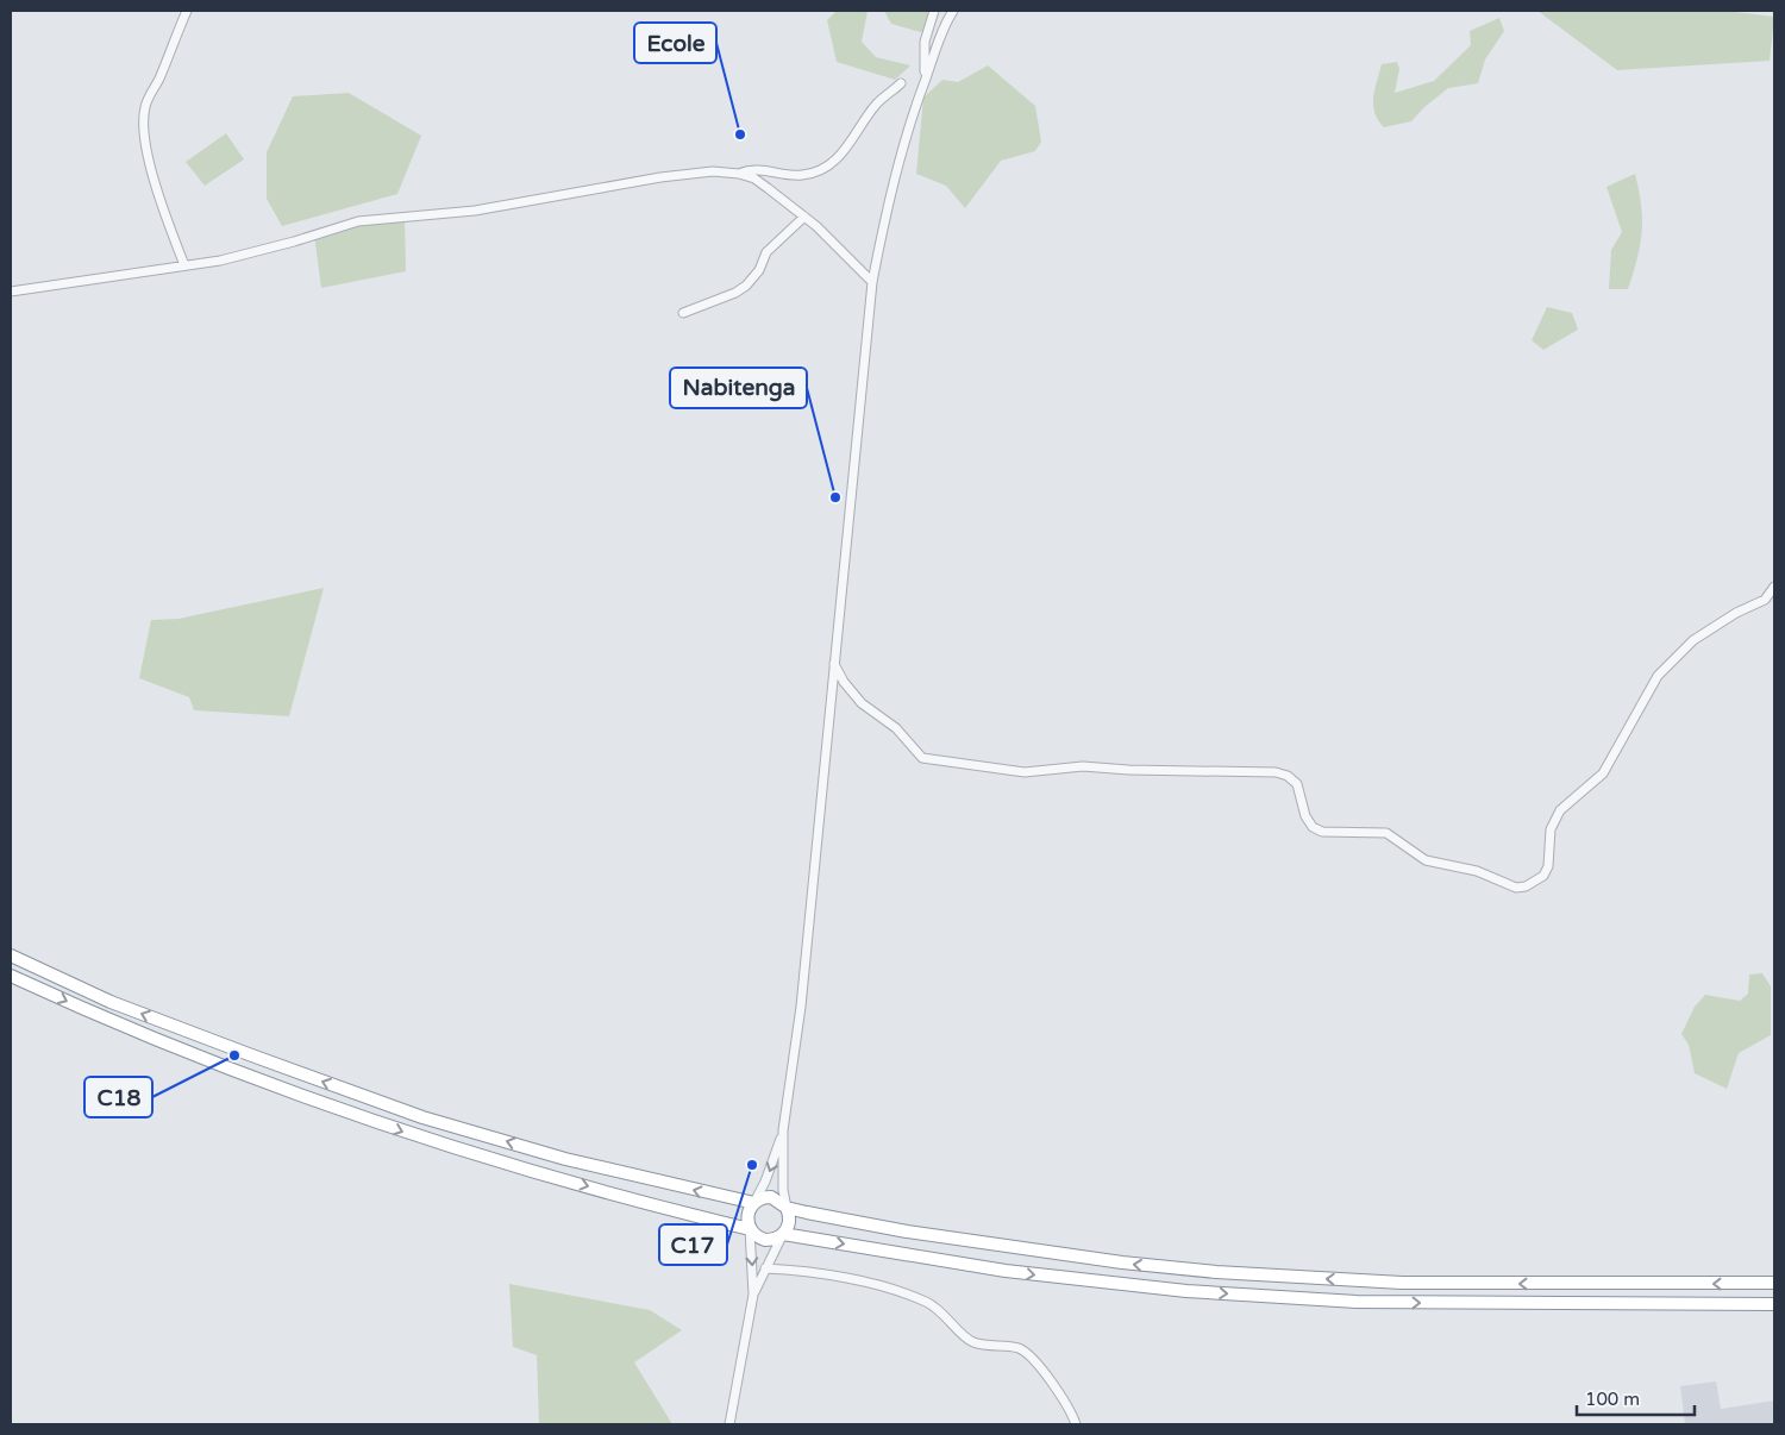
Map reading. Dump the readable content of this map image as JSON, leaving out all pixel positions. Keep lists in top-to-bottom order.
{
  "places": [
    "Ecole",
    "Nabitenga",
    "C18",
    "C17"
  ],
  "scale_bar": "100 m"
}
